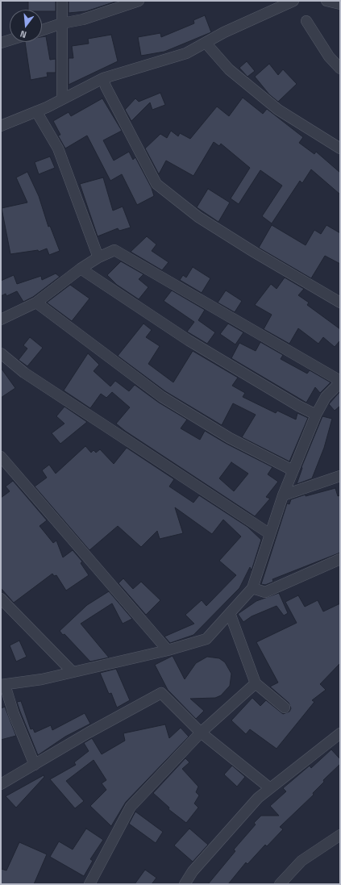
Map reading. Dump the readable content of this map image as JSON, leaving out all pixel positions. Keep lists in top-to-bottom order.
{
  "north": "bottom"
}
